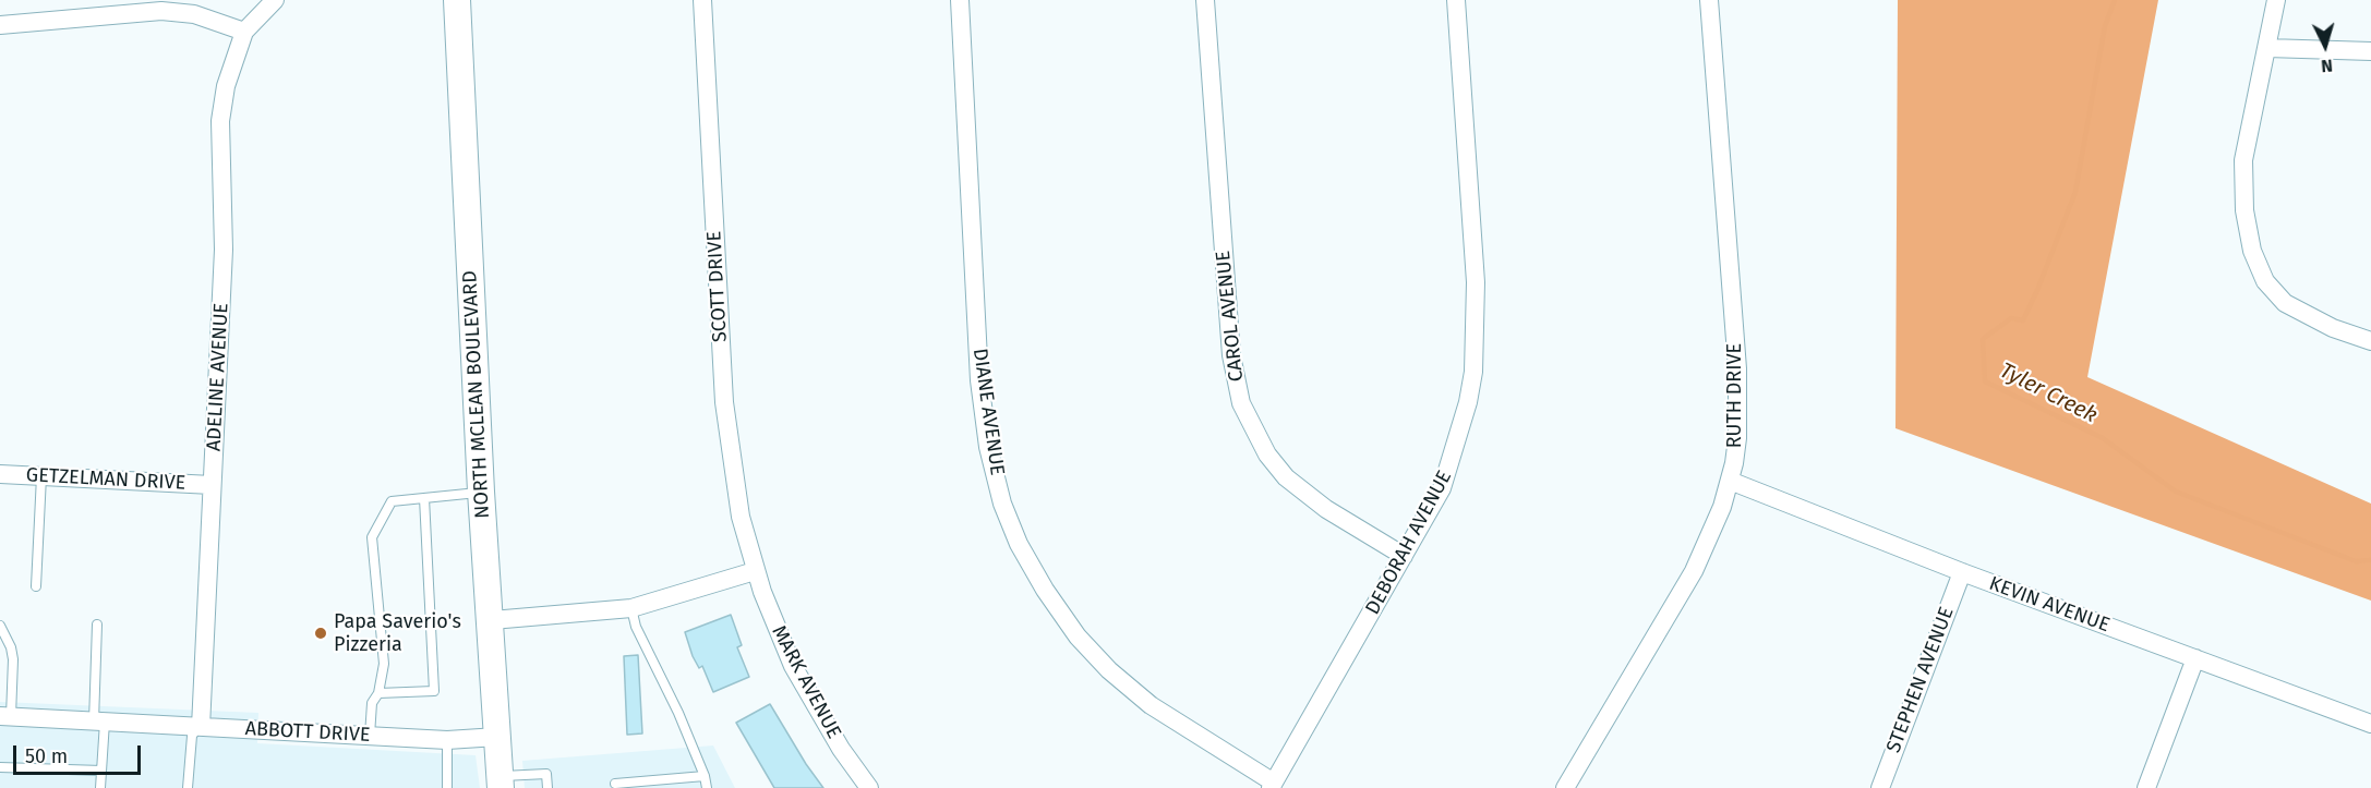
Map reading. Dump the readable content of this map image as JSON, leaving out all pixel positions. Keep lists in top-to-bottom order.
{
  "streets": {
    "main road": ["NORTH MCLEAN BOULEVARD"],
    "street": [
      "SCOTT DRIVE",
      "CAROL AVENUE",
      "ADELINE AVENUE",
      "RUTH DRIVE",
      "DIANE AVENUE",
      "GETZELMAN DRIVE",
      "DEBORAH AVENUE",
      "KEVIN AVENUE",
      "STEPHEN AVENUE",
      "MARK AVENUE",
      "ABBOTT DRIVE"
    ]
  },
  "crossings": [
    ["SCOTT DRIVE", "MARK AVENUE"],
    ["CAROL AVENUE", "DEBORAH AVENUE"],
    ["ADELINE AVENUE", "GETZELMAN DRIVE"],
    ["ADELINE AVENUE", "ABBOTT DRIVE"],
    ["NORTH MCLEAN BOULEVARD", "ABBOTT DRIVE"],
    ["RUTH DRIVE", "KEVIN AVENUE"],
    ["DIANE AVENUE", "DEBORAH AVENUE"],
    ["KEVIN AVENUE", "STEPHEN AVENUE"]
  ],
  "water": ["Tyler Creek"],
  "places": ["Papa Saverio's Pizzeria"],
  "scale_bar": "50 m",
  "north": "bottom"
}
